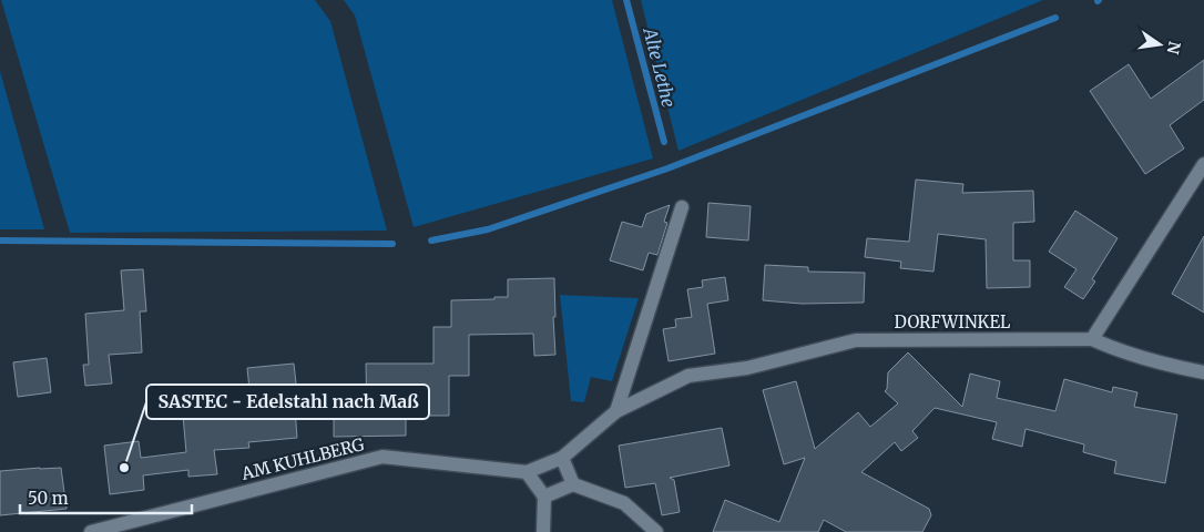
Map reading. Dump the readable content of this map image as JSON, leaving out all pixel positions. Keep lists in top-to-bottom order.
{
  "streets": {
    "street": ["DORFWINKEL", "AM KUHLBERG"]
  },
  "crossings": [
    ["DORFWINKEL", "AM KUHLBERG"]
  ],
  "water": ["Alte Lethe"],
  "places": ["SASTEC - Edelstahl nach Maß"],
  "scale_bar": "50 m",
  "north": "right"
}
